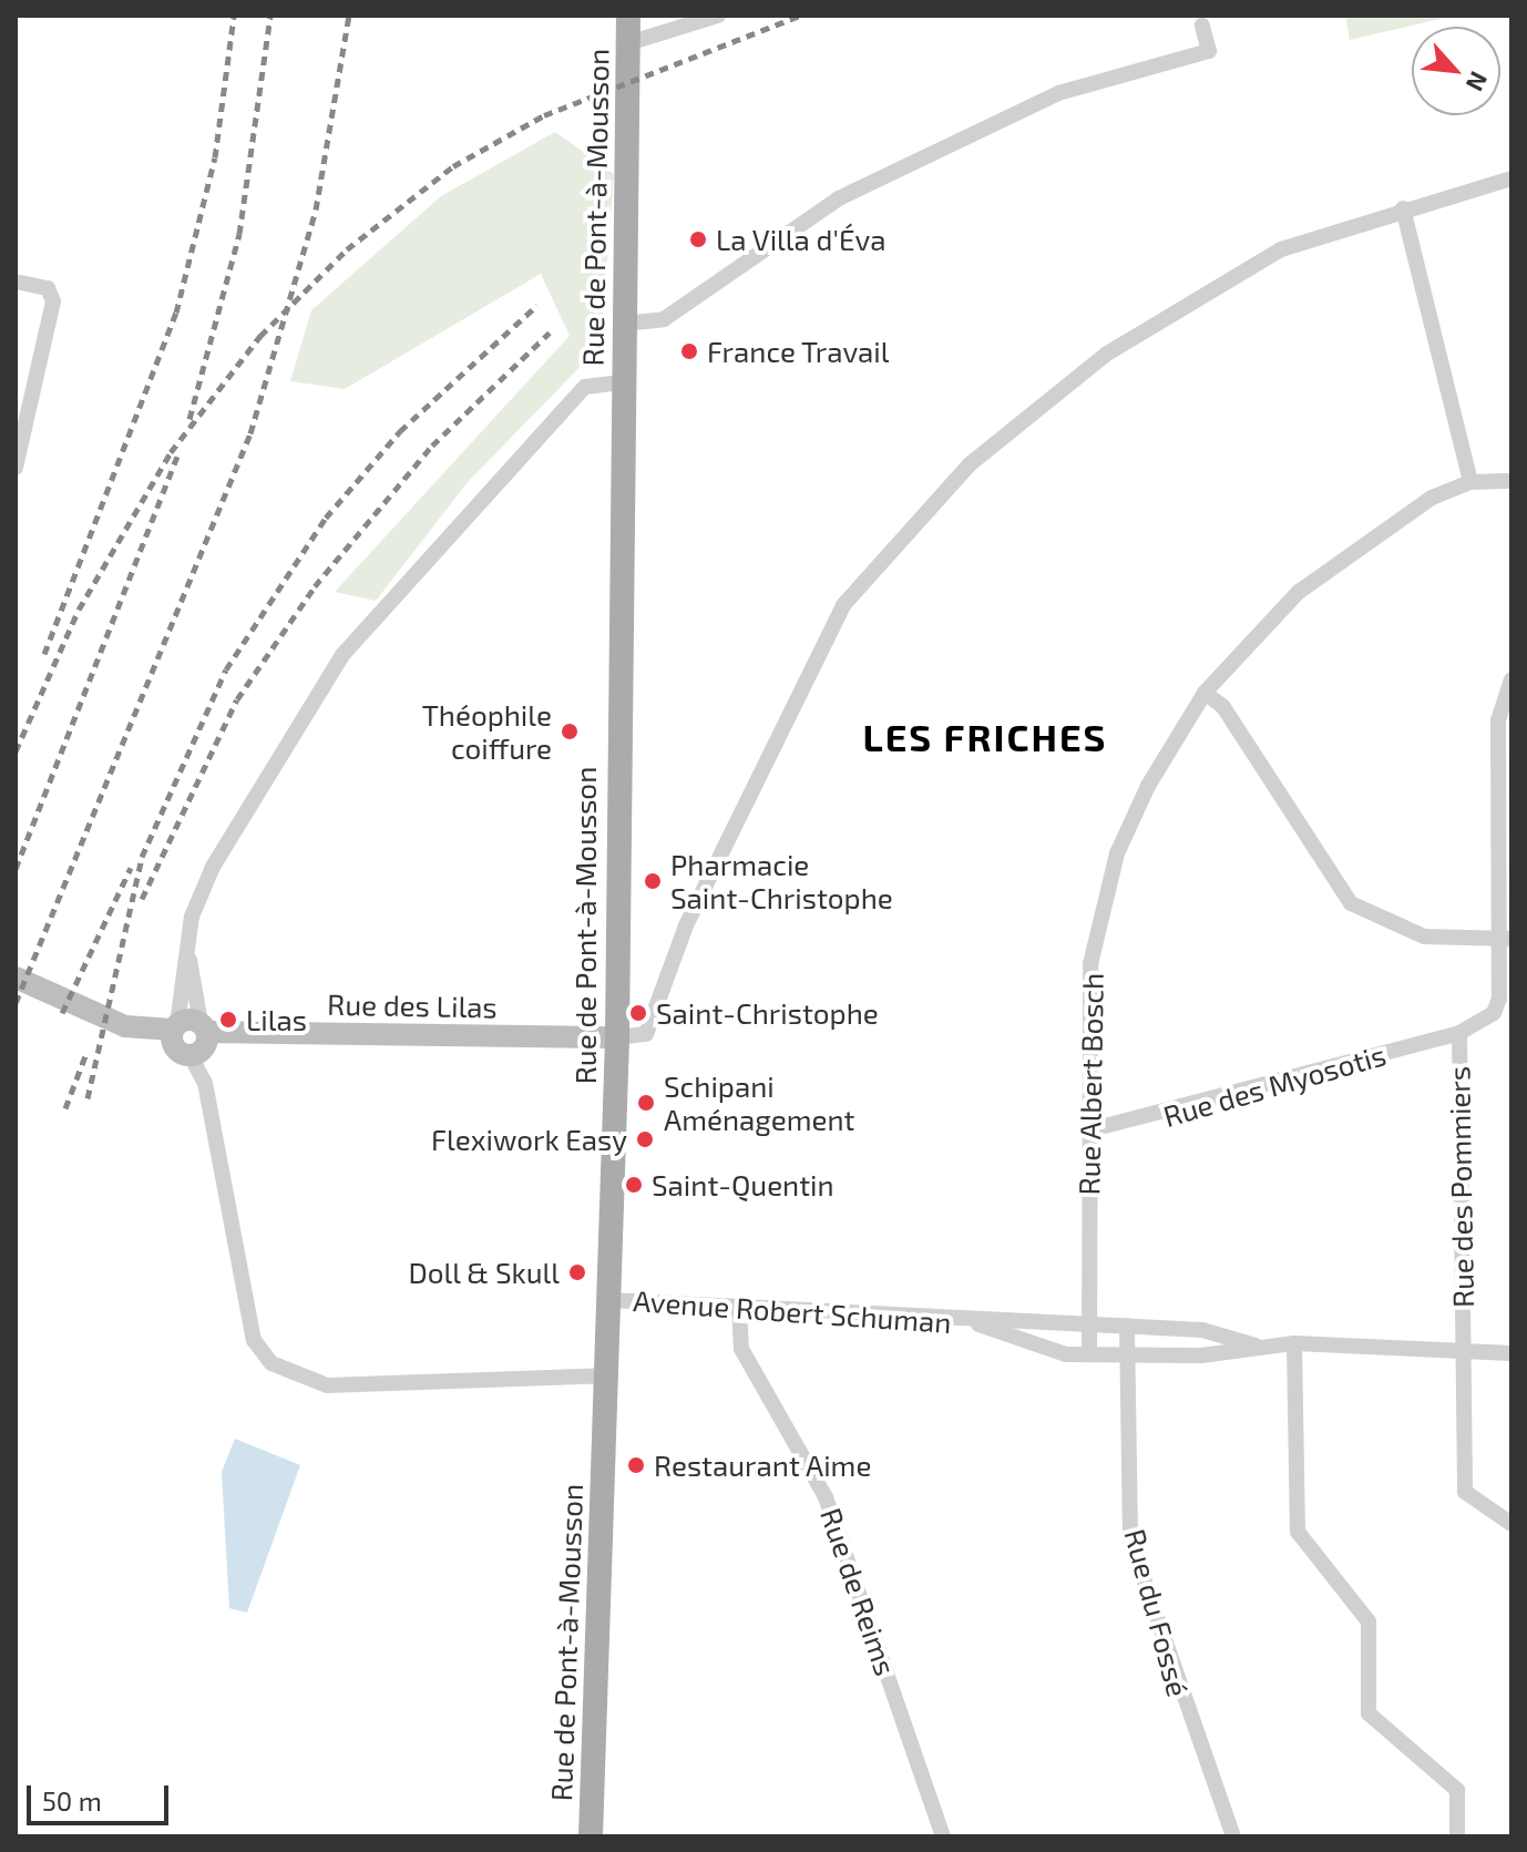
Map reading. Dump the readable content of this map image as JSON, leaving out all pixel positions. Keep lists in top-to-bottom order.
{
  "streets": {
    "main road": ["Rue de Pont-à-Mousson"],
    "street": [
      "Rue des Lilas",
      "Rue Albert Bosch",
      "Rue des Myosotis",
      "Rue des Pommiers",
      "Avenue Robert Schuman",
      "Rue de Reims",
      "Rue du Fossé"
    ]
  },
  "crossings": [
    ["Rue de Pont-à-Mousson", "Rue des Lilas"],
    ["Rue de Pont-à-Mousson", "Avenue Robert Schuman"],
    ["Rue Albert Bosch", "Rue des Myosotis"],
    ["Rue Albert Bosch", "Avenue Robert Schuman"],
    ["Rue des Myosotis", "Rue des Pommiers"],
    ["Rue des Pommiers", "Avenue Robert Schuman"],
    ["Avenue Robert Schuman", "Rue de Reims"],
    ["Avenue Robert Schuman", "Rue du Fossé"]
  ],
  "districts": ["LES FRICHES"],
  "places": [
    "La Villa d'Éva",
    "France Travail",
    "Théophile coiffure",
    "Pharmacie Saint-Christophe",
    "Saint-Christophe",
    "Lilas",
    "Schipani Aménagement",
    "Flexiwork Easy",
    "Saint-Quentin",
    "Doll & Skull",
    "Restaurant Aime"
  ],
  "scale_bar": "50 m",
  "north": "bottom right"
}
